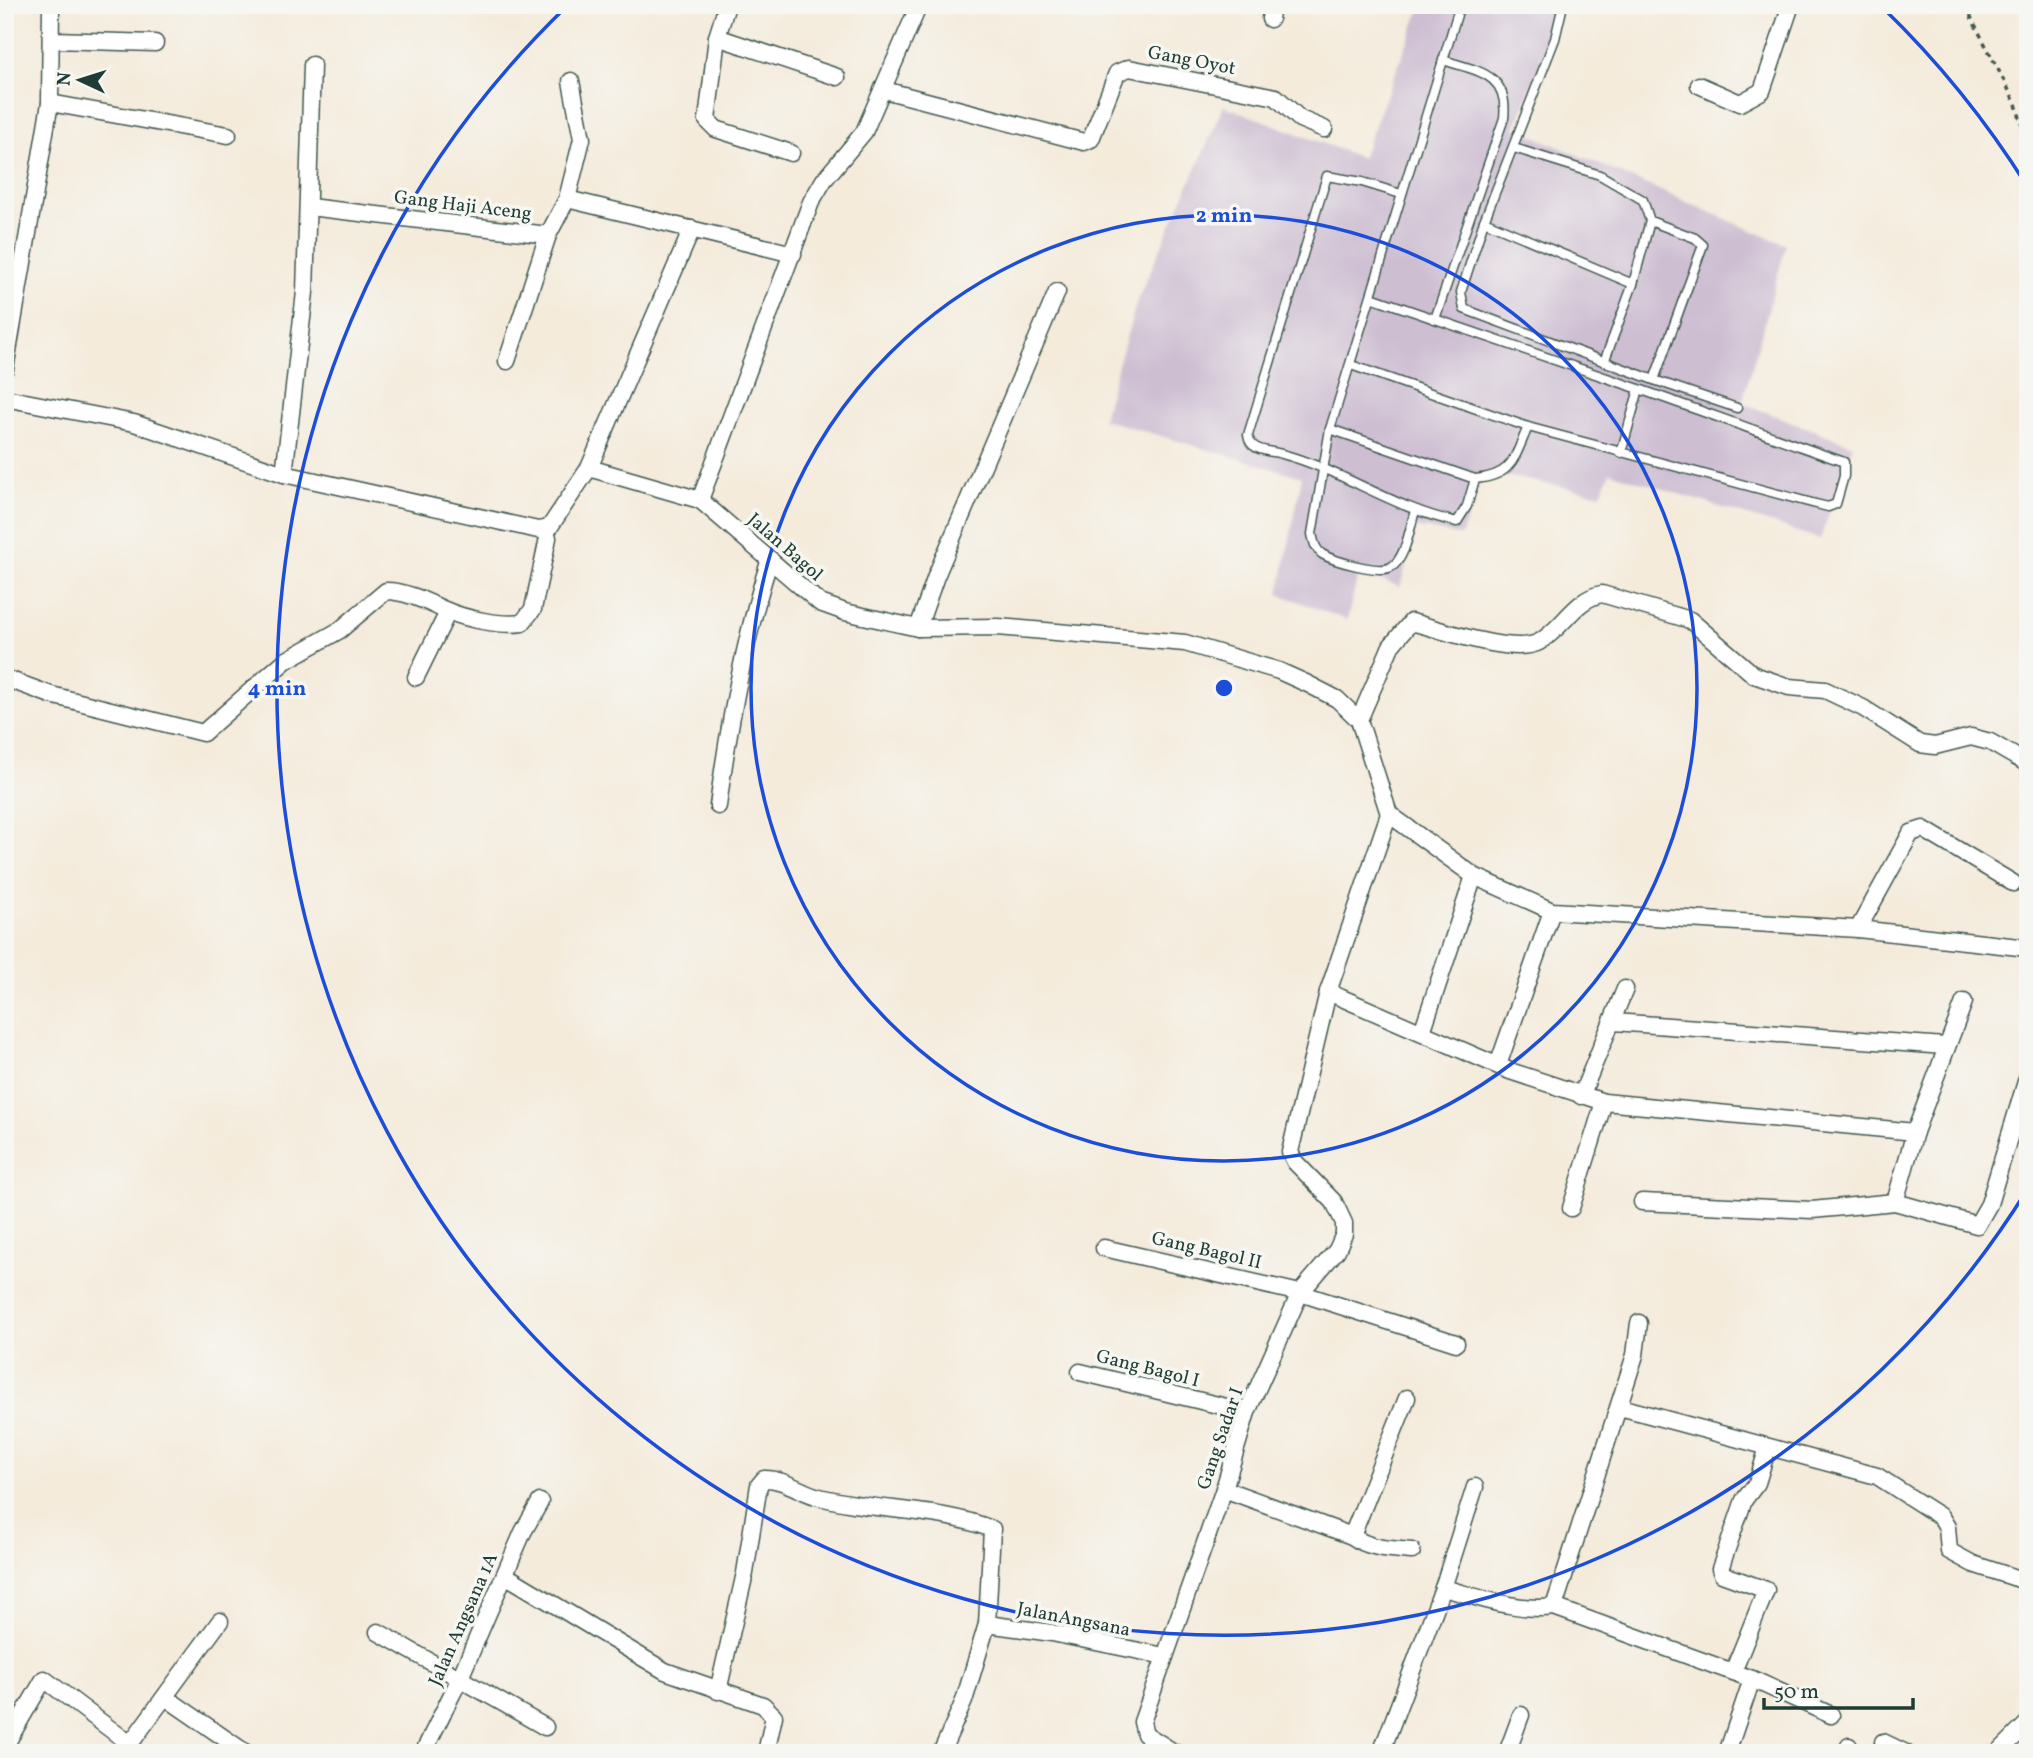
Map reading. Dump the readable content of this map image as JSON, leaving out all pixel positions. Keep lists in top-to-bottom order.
{
  "streets": {
    "street": [
      "Gang Oyot",
      "Gang Haji Aceng",
      "Jalan Bagol",
      "Gang Bagol II",
      "Gang Bagol I",
      "Gang Sadar I",
      "JalanAngsana",
      "Jalan Angsana 1A"
    ]
  },
  "crossings": [
    ["Gang Bagol II", "Gang Sadar I"],
    ["Gang Bagol I", "Gang Sadar I"],
    ["Gang Sadar I", "JalanAngsana"]
  ],
  "scale_bar": "50 m",
  "north": "left",
  "rings": ["2 min", "4 min"]
}
